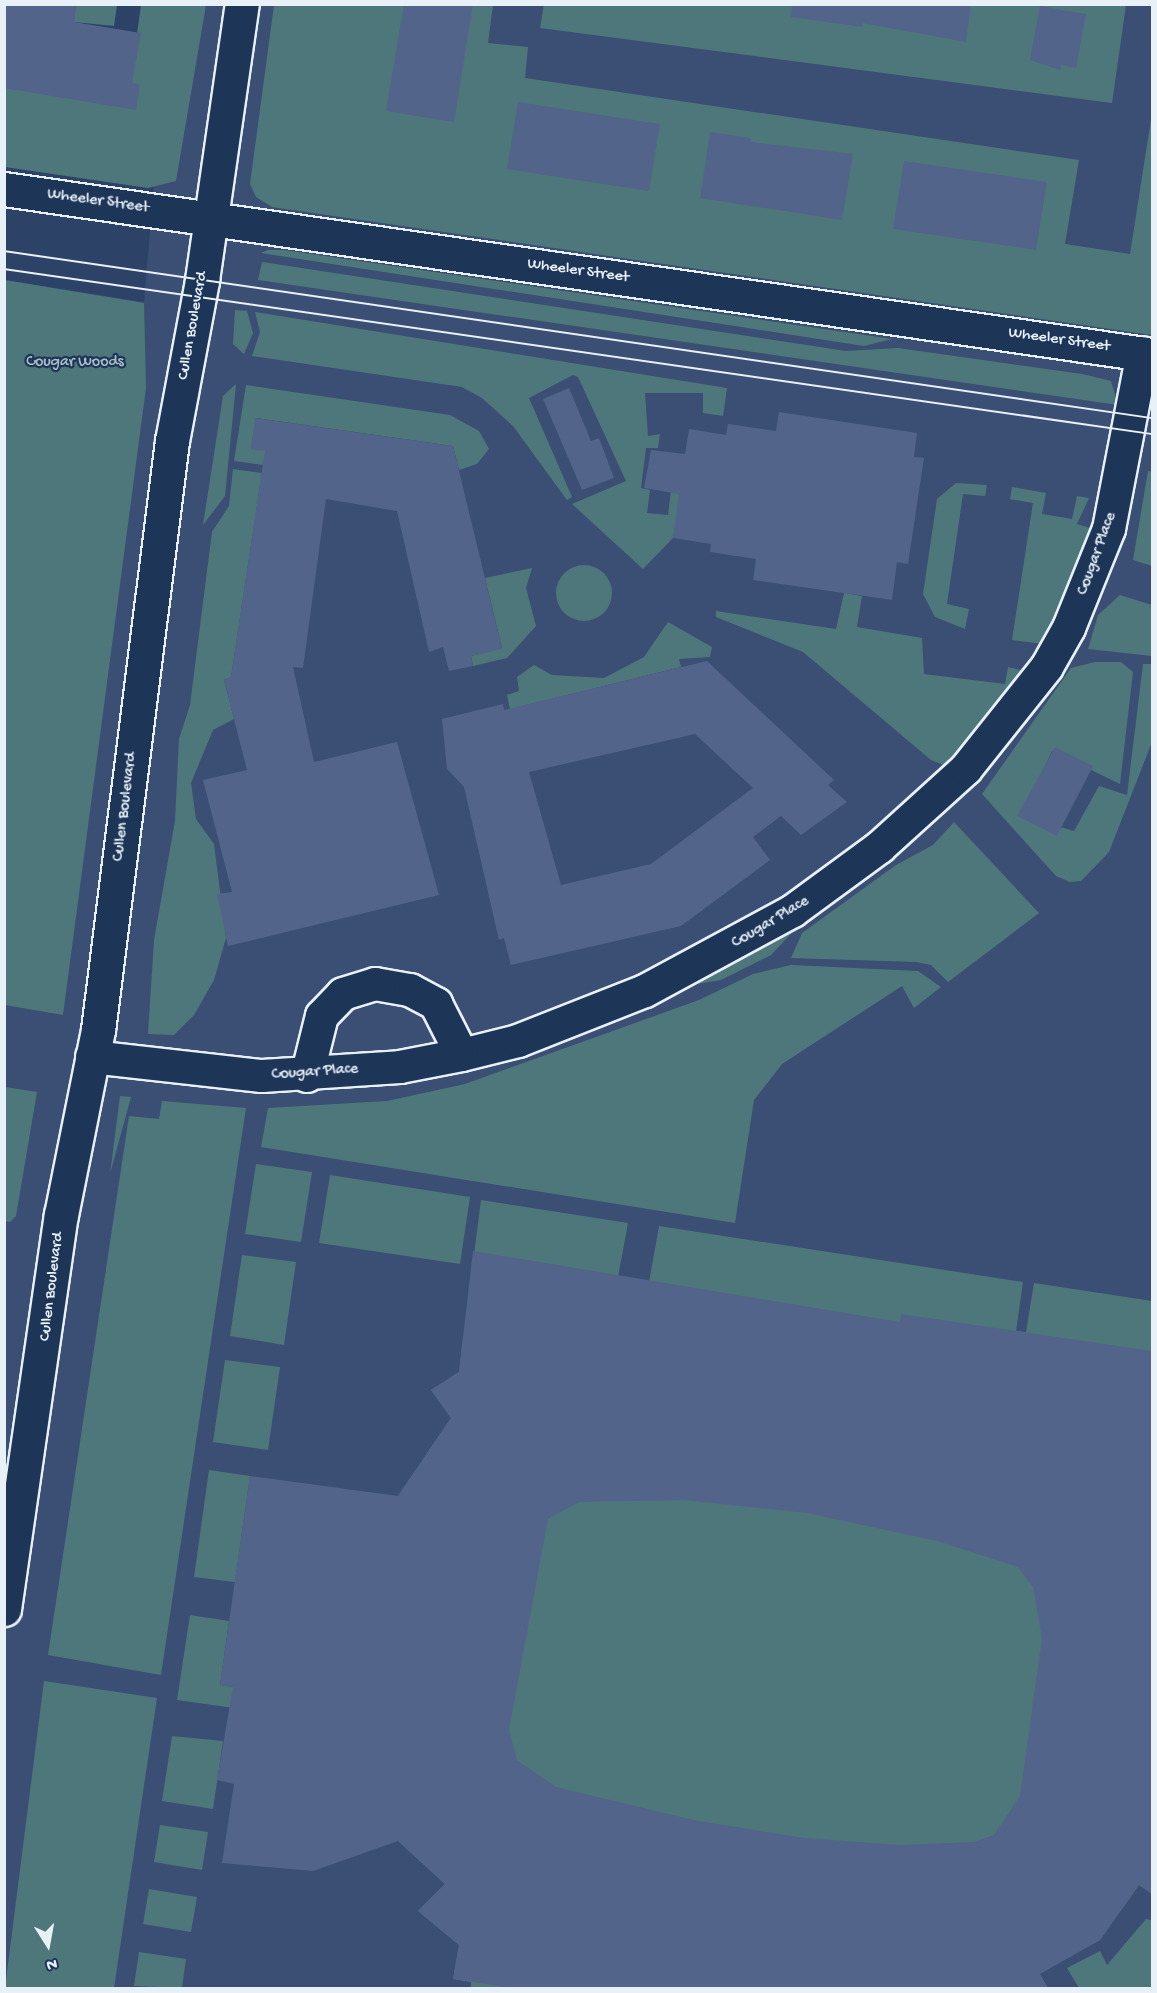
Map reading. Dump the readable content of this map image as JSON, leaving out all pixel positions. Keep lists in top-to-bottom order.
{
  "streets": {
    "street": ["Wheeler Street", "Cullen Boulevard", "Cougar Place"]
  },
  "crossings": [
    ["Wheeler Street", "Cullen Boulevard"],
    ["Wheeler Street", "Cougar Place"],
    ["Cullen Boulevard", "Cougar Place"]
  ],
  "parks": ["Cougar Woods"],
  "north": "bottom"
}
